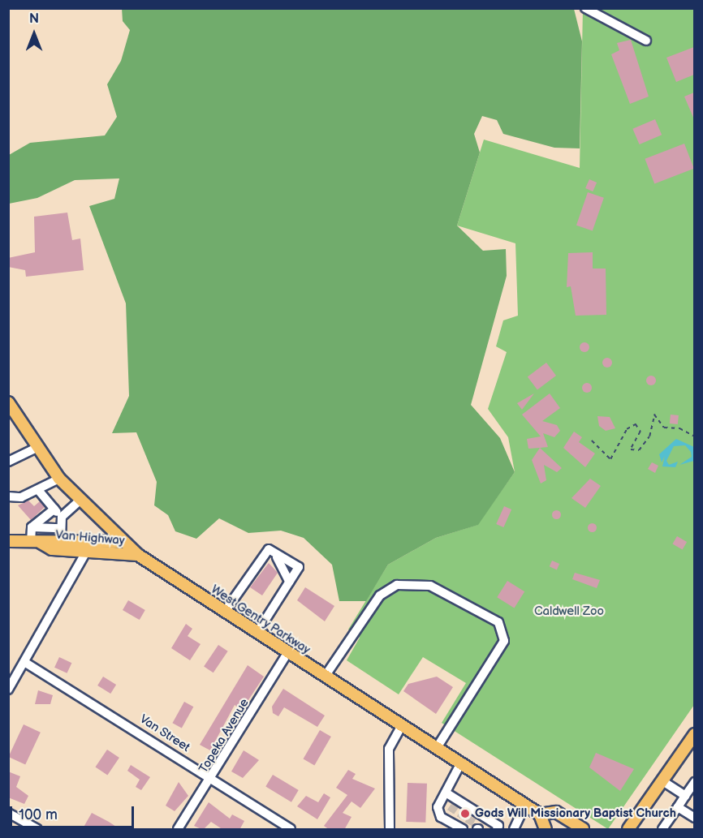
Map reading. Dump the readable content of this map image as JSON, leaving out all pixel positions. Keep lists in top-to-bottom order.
{
  "streets": {
    "main road": ["Van Highway", "West Gentry Parkway"],
    "street": ["Van Street", "Topeka Avenue"]
  },
  "crossings": [
    ["Van Highway", "West Gentry Parkway"],
    ["West Gentry Parkway", "Topeka Avenue"],
    ["Van Street", "Topeka Avenue"]
  ],
  "parks": ["Caldwell Zoo"],
  "places": ["Gods Will Missionary Baptist Church"],
  "scale_bar": "100 m",
  "north": "top"
}
